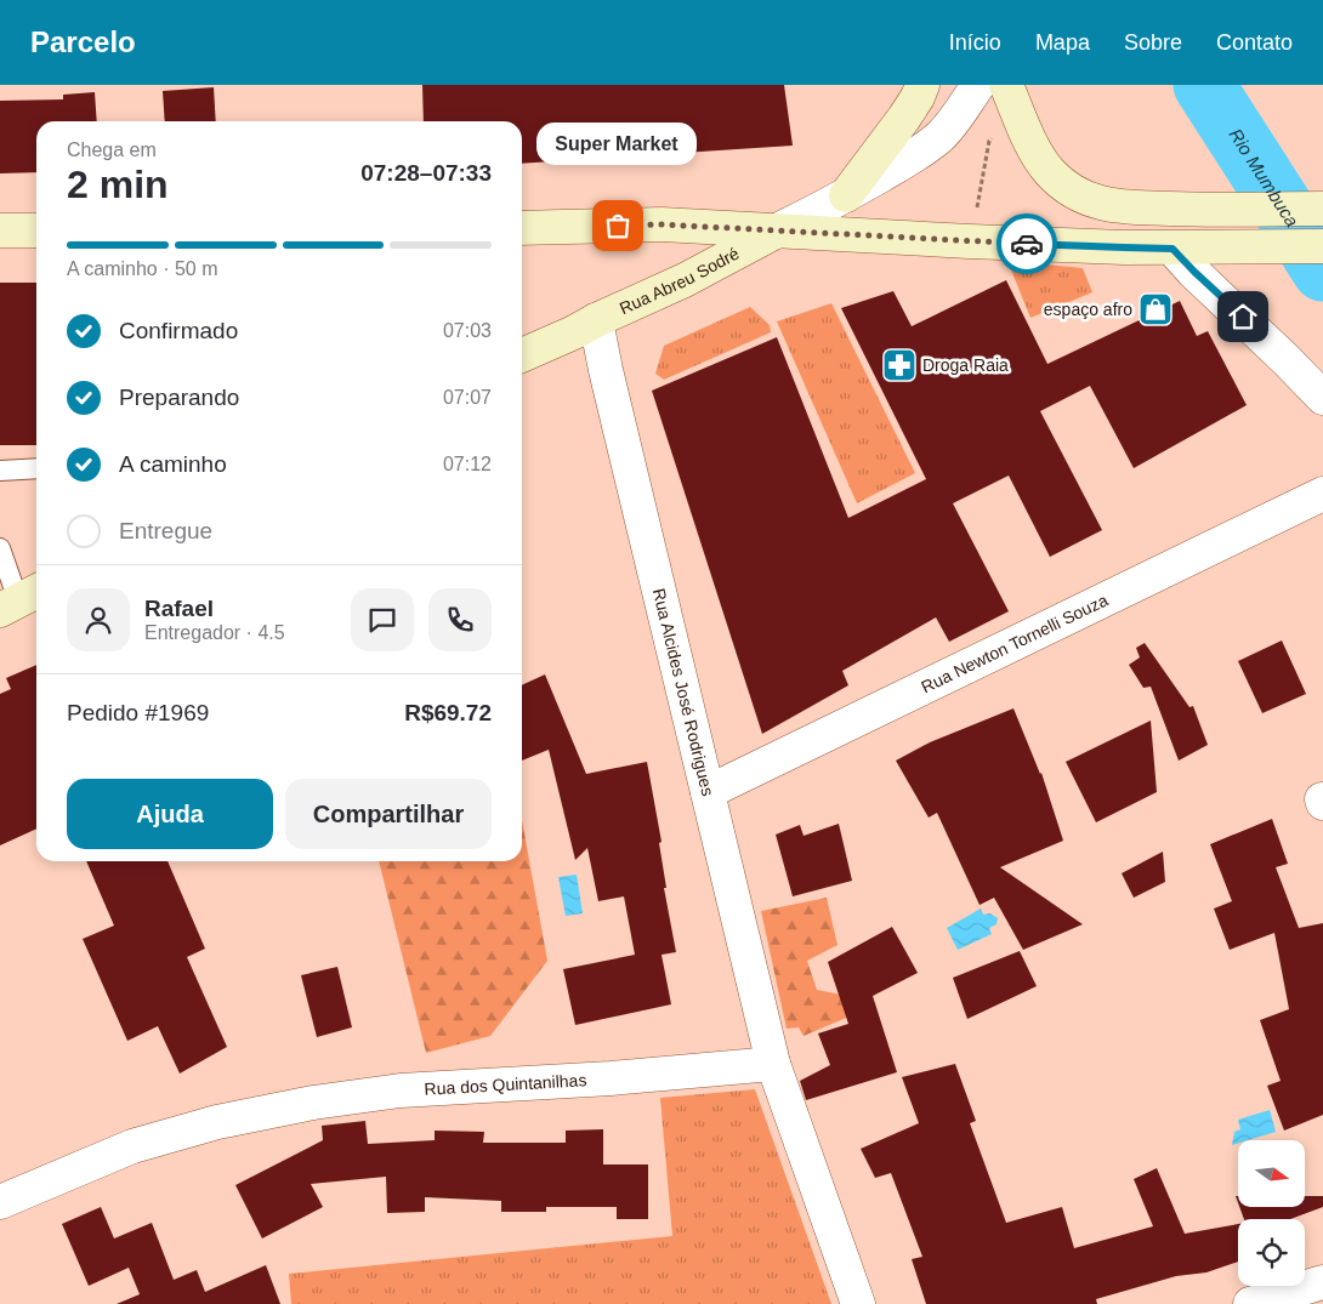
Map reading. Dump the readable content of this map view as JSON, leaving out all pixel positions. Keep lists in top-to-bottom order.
{
  "streets": {
    "main road": ["Rua Abreu Sodré"],
    "street": ["Rua Newton Tornelli Souza", "Rua Alcides José Rodrigues", "Rua dos Quintanilhas"]
  },
  "crossings": [
    ["Rua Abreu Sodré", "Rua Alcides José Rodrigues"],
    ["Rua Newton Tornelli Souza", "Rua Alcides José Rodrigues"],
    ["Rua Alcides José Rodrigues", "Rua dos Quintanilhas"]
  ],
  "water": ["Rio Mumbuca"],
  "places": {
    "other": ["Super Market"],
    "shop": ["espaço afro"],
    "pharmacy": ["Droga Raia"]
  },
  "north": "right",
  "page": {
    "header": "Parcelo",
    "nav": [
      "Início",
      "Mapa",
      "Sobre",
      "Contato"
    ],
    "heading": ["2 min", "Chega em", "07:28–07:33"],
    "panel": [
      "Rafael",
      "Entregador · 4.5",
      "Pedido #1969",
      "R$69.72"
    ],
    "bubble": "Super Market",
    "bar": "A caminho · 50 m",
    "list": [
      ["Confirmado", "07:03"],
      ["Preparando", "07:07"],
      ["A caminho", "07:12"],
      "Entregue"
    ],
    "buttons": ["Ajuda", "Compartilhar"]
  }
}
